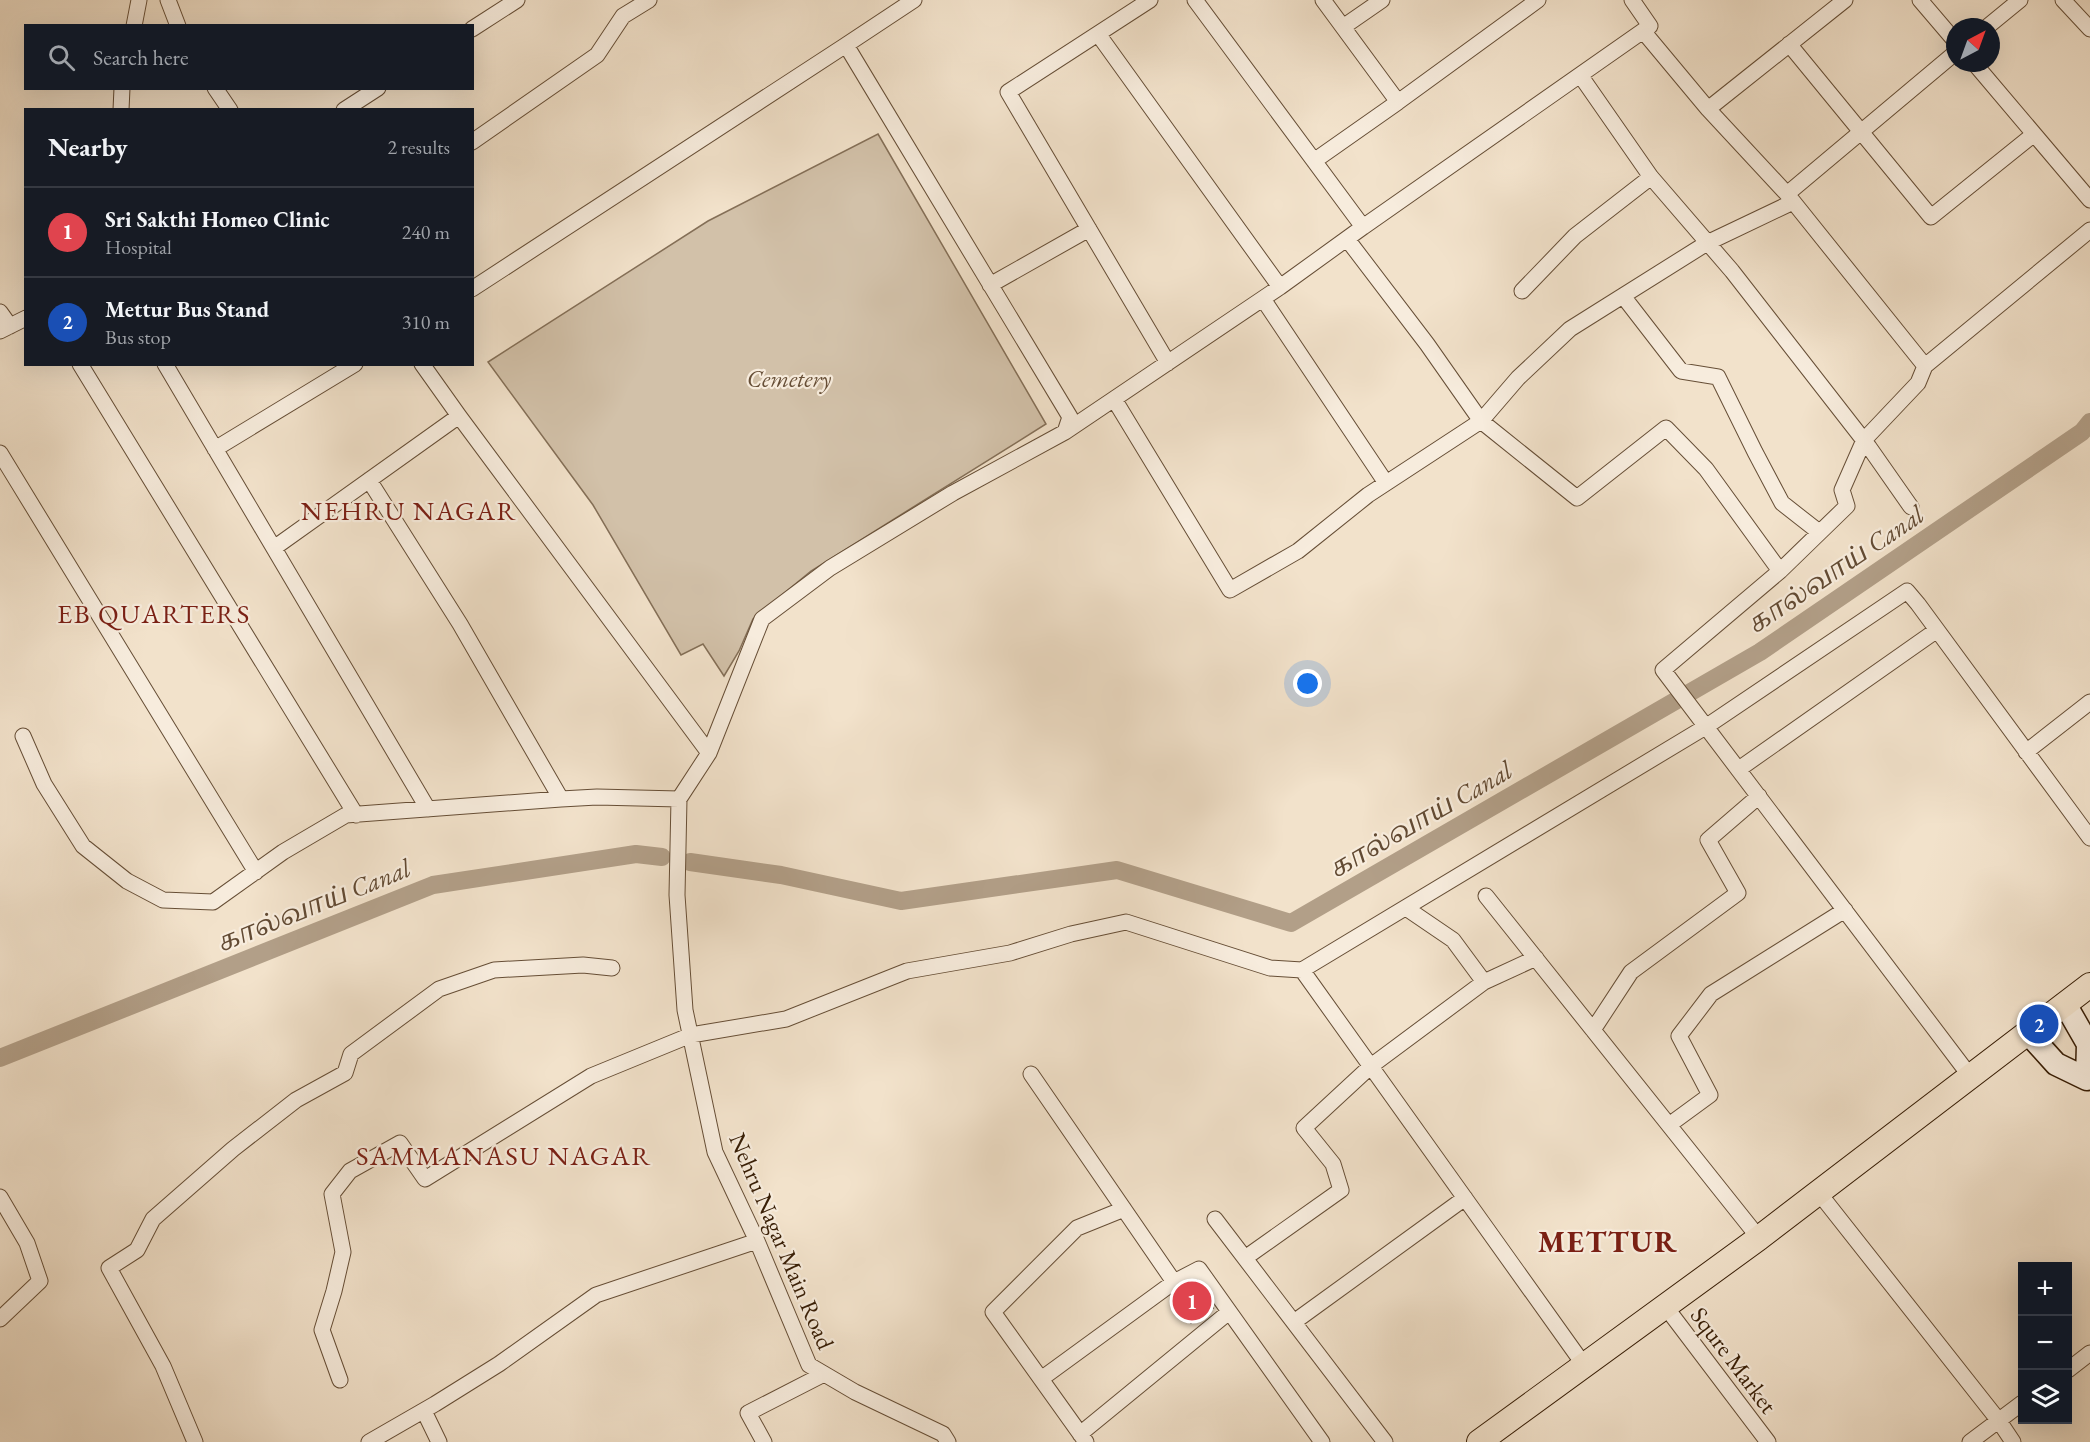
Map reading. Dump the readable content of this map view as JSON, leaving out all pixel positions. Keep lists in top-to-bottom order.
{
  "streets": {
    "street": ["Nehru Nagar Main Road", "Squre Market"]
  },
  "districts": [
    "NEHRU NAGAR",
    "EB QUARTERS",
    "SAMMANASU NAGAR",
    "METTUR"
  ],
  "water": ["கால்வாய் Canal"],
  "parks": ["Cemetery"],
  "north": "top right",
  "page": {
    "search": "Search here",
    "heading": ["Nearby", "2 results"],
    "list": [
      {
        "mark": "1",
        "name": "Sri Sakthi Homeo Clinic",
        "note": "Hospital",
        "value": "240 m"
      },
      {
        "mark": "2",
        "name": "Mettur Bus Stand",
        "note": "Bus stop",
        "value": "310 m"
      }
    ],
    "pins": ["2", "1"],
    "map_buttons": ["+", "−"]
  }
}
